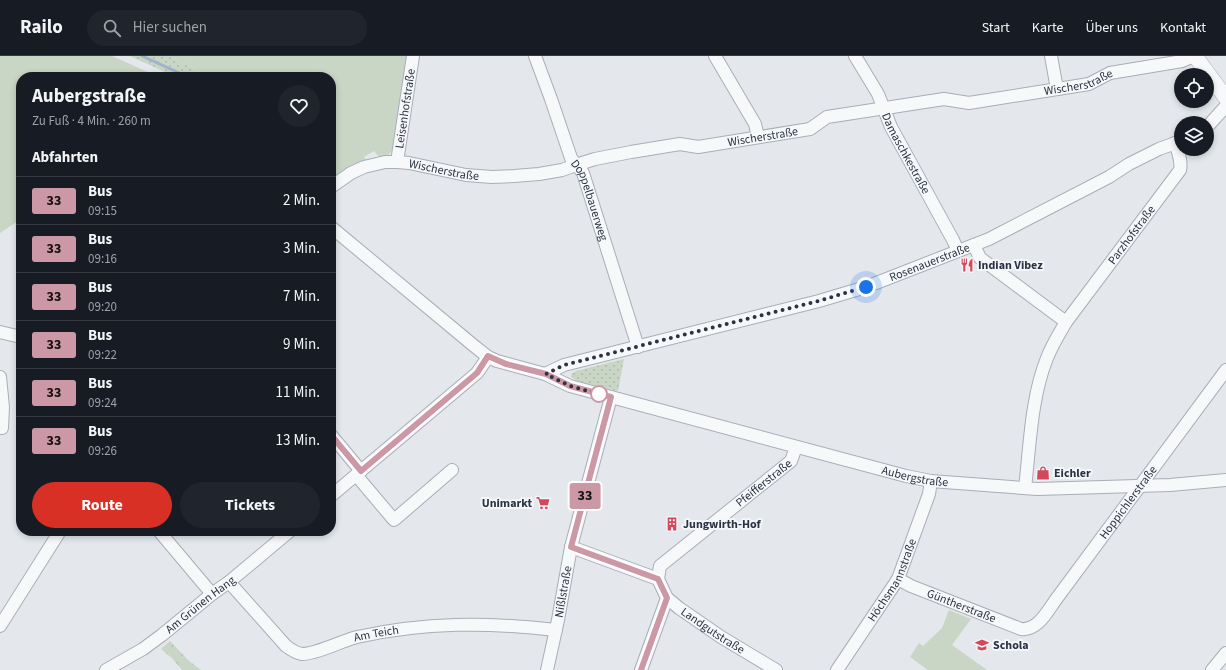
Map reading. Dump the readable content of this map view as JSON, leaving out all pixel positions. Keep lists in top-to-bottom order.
{
  "streets": {
    "street": [
      "Wischerstraße",
      "Leisenhofstraße",
      "Damaschkestraße",
      "Doppelbauerweg",
      "Parzhofstraße",
      "Rosenauerstraße",
      "Aubergstraße",
      "Pfeifferstraße",
      "Hoppichlerstraße",
      "Höchsmannstraße",
      "Nißlstraße",
      "Am Grünen Hang",
      "Güntherstraße",
      "Landgutstraße",
      "Am Teich"
    ]
  },
  "crossings": [
    ["Wischerstraße", "Leisenhofstraße"],
    ["Wischerstraße", "Damaschkestraße"],
    ["Wischerstraße", "Doppelbauerweg"],
    ["Damaschkestraße", "Rosenauerstraße"],
    ["Doppelbauerweg", "Rosenauerstraße"],
    ["Parzhofstraße", "Aubergstraße"],
    ["Rosenauerstraße", "Aubergstraße"],
    ["Aubergstraße", "Pfeifferstraße"],
    ["Aubergstraße", "Hoppichlerstraße"],
    ["Aubergstraße", "Höchsmannstraße"],
    ["Aubergstraße", "Nißlstraße"],
    ["Pfeifferstraße", "Landgutstraße"],
    ["Hoppichlerstraße", "Güntherstraße"],
    ["Höchsmannstraße", "Güntherstraße"],
    ["Nißlstraße", "Am Teich"],
    ["Am Grünen Hang", "Am Teich"]
  ],
  "places": {
    "restaurant": ["Indian Vibez"],
    "shop": ["Eichler"],
    "supermarket": ["Unimarkt"],
    "building": ["Jungwirth-Hof"],
    "school or university": ["Schola"]
  },
  "lines": ["bus line 33"],
  "page": {
    "header": "Railo",
    "search": "Hier suchen",
    "nav": [
      "Start",
      "Karte",
      "Über uns",
      "Kontakt"
    ],
    "on_map": "33",
    "heading": [
      ["Aubergstraße", "Zu Fuß · 4 Min. · 260 m"],
      "Abfahrten"
    ],
    "list": [
      {
        "mark": "33",
        "name": "Bus",
        "note": "09:15",
        "value": "2 Min."
      },
      {
        "mark": "33",
        "name": "Bus",
        "note": "09:16",
        "value": "3 Min."
      },
      {
        "mark": "33",
        "name": "Bus",
        "note": "09:20",
        "value": "7 Min."
      },
      {
        "mark": "33",
        "name": "Bus",
        "note": "09:22",
        "value": "9 Min."
      },
      {
        "mark": "33",
        "name": "Bus",
        "note": "09:24",
        "value": "11 Min."
      },
      {
        "mark": "33",
        "name": "Bus",
        "note": "09:26",
        "value": "13 Min."
      }
    ],
    "buttons": ["Route", "Tickets"]
  }
}
